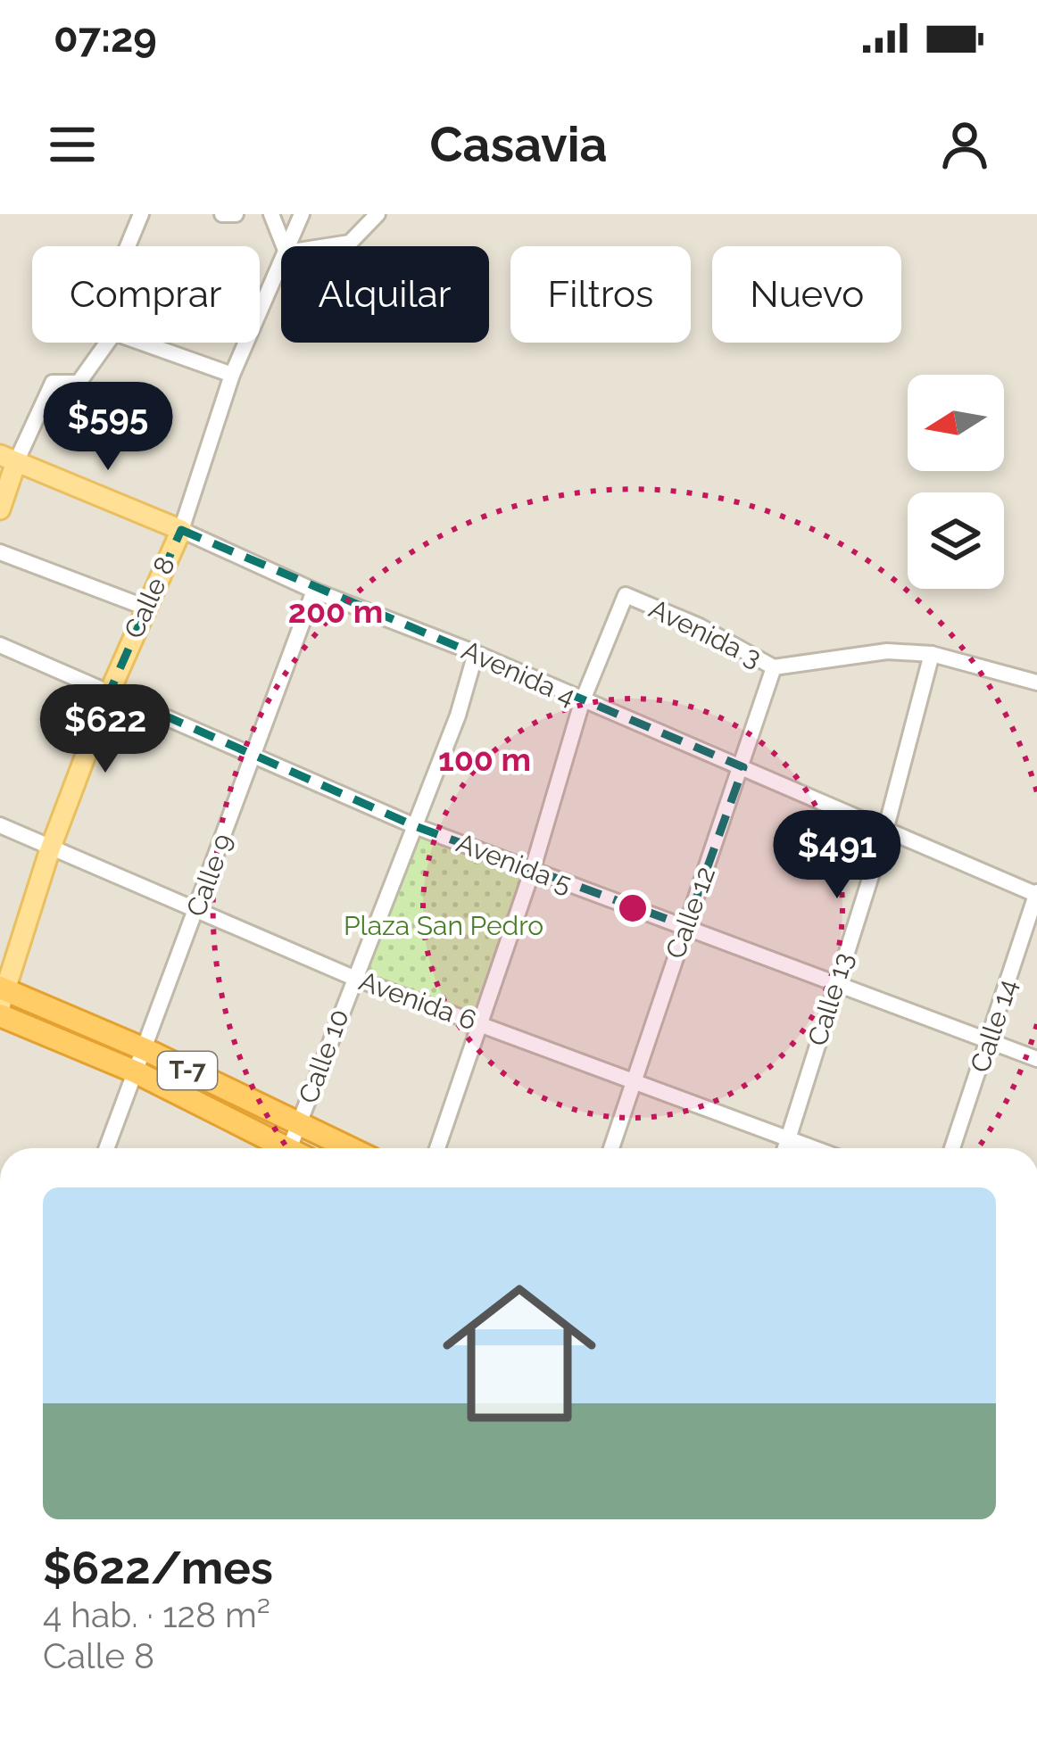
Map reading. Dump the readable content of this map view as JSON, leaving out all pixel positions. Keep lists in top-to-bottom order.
{
  "streets": {
    "highway": ["T-7"],
    "main road": ["Calle 8", "Avenida 4"],
    "street": [
      "Avenida 3",
      "Avenida 5",
      "Calle 9",
      "Calle 12",
      "Calle 13",
      "Avenida 6",
      "Calle 14",
      "Calle 10"
    ]
  },
  "crossings": [
    ["Calle 8", "Avenida 4"],
    ["Calle 8", "Avenida 5"],
    ["Calle 8", "Avenida 6"],
    ["Calle 8", "T-7"],
    ["Avenida 3", "Avenida 4"],
    ["Avenida 3", "Calle 12"],
    ["Avenida 3", "Calle 13"],
    ["Avenida 4", "Calle 9"],
    ["Avenida 4", "Calle 12"],
    ["Avenida 4", "Calle 13"],
    ["Avenida 4", "Calle 14"],
    ["Avenida 4", "Calle 10"],
    ["Avenida 5", "Calle 9"],
    ["Avenida 5", "Calle 12"],
    ["Avenida 5", "Calle 13"],
    ["Avenida 5", "Calle 14"],
    ["Avenida 5", "Calle 10"],
    ["Calle 9", "Avenida 6"],
    ["Calle 9", "T-7"],
    ["Calle 12", "Avenida 6"],
    ["Calle 13", "Avenida 6"],
    ["Avenida 6", "Calle 10"],
    ["Calle 10", "T-7"]
  ],
  "parks": ["Plaza San Pedro"],
  "north": "left",
  "page": {
    "status": "07:29",
    "header": "Casavia",
    "chip": [
      "Comprar",
      "Alquilar",
      "Filtros",
      "Nuevo"
    ],
    "price": ["$595", "$622", "$491"],
    "list": [
      {
        "name": "$622/mes",
        "note": "4 hab. · 128 m² · Calle 8"
      }
    ]
  },
  "rings": ["200 m", "100 m"]
}
